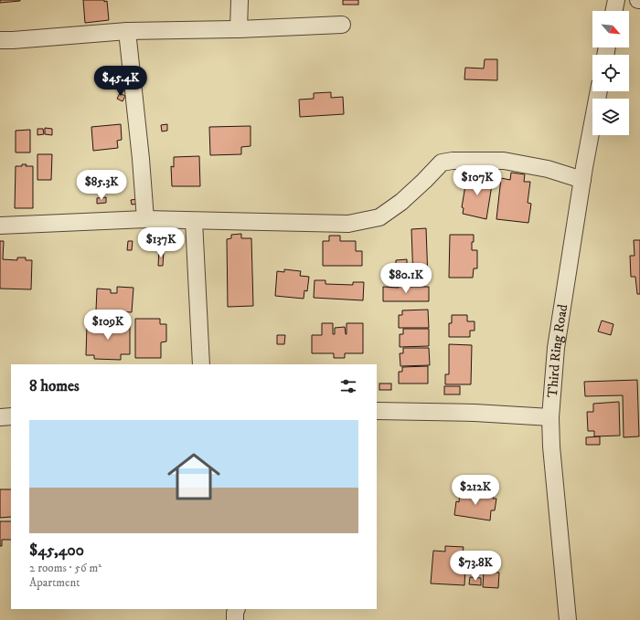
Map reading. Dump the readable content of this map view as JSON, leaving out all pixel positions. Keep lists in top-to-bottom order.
{
  "streets": {
    "street": ["Third Ring Road"]
  },
  "north": "bottom right",
  "page": {
    "price": [
      "$45.4K",
      "$107K",
      "$85.3K",
      "$137K",
      "$80.1K",
      "$109K",
      "$212K",
      "$73.8K"
    ],
    "heading": "8 homes",
    "list": [
      {
        "name": "$45,400",
        "note": "2 rooms · 56 m² · Apartment"
      }
    ]
  }
}
